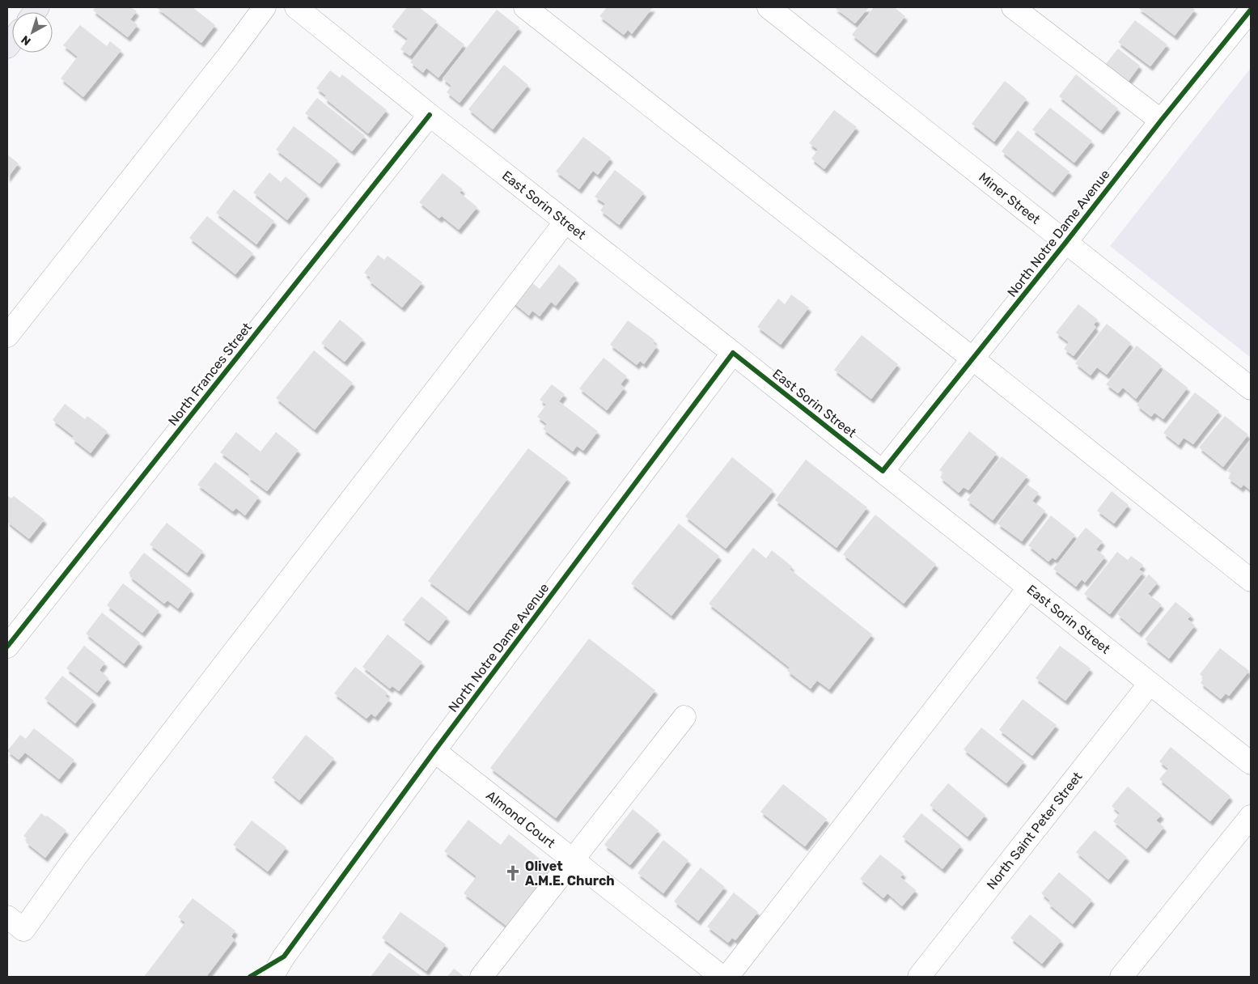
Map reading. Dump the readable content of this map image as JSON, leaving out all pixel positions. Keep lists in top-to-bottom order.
{
  "streets": {
    "street": [
      "Miner Street",
      "East Sorin Street",
      "North Notre Dame Avenue",
      "North Frances Street",
      "Almond Court",
      "North Saint Peter Street"
    ]
  },
  "crossings": [
    ["Miner Street", "North Notre Dame Avenue"],
    ["East Sorin Street", "North Notre Dame Avenue"],
    ["East Sorin Street", "North Frances Street"],
    ["East Sorin Street", "North Saint Peter Street"],
    ["North Notre Dame Avenue", "Almond Court"]
  ],
  "places": {
    "church": ["Olivet A.M.E. Church"]
  },
  "north": "bottom left"
}
